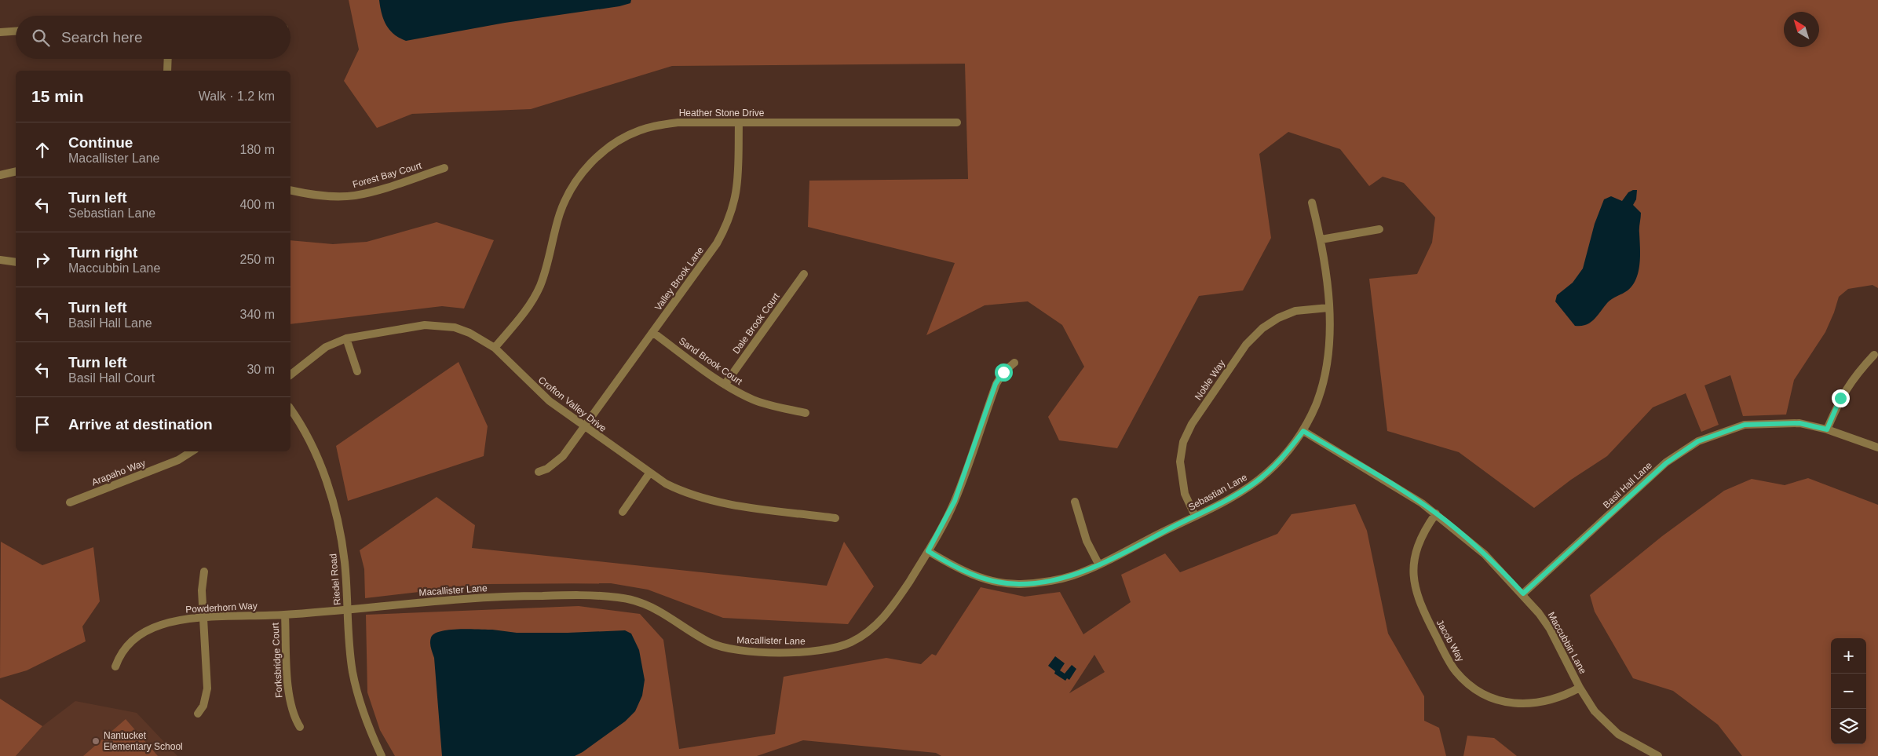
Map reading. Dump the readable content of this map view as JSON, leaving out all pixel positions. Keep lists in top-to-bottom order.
{
  "streets": {
    "street": [
      "Heather Stone Drive",
      "Forest Bay Court",
      "Valley Brook Lane",
      "Dale Brook Court",
      "Sand Brook Court",
      "Noble Way",
      "Crofton Valley Drive",
      "Arapaho Way",
      "Basil Hall Lane",
      "Sebastian Lane",
      "Riedel Road",
      "Macallister Lane",
      "Powderhorn Way",
      "Jacob Way",
      "Maccubbin Lane",
      "Forksbridge Court"
    ]
  },
  "crossings": [
    ["Heather Stone Drive", "Valley Brook Lane"],
    ["Heather Stone Drive", "Crofton Valley Drive"],
    ["Valley Brook Lane", "Sand Brook Court"],
    ["Valley Brook Lane", "Crofton Valley Drive"],
    ["Dale Brook Court", "Sand Brook Court"],
    ["Noble Way", "Sebastian Lane"],
    ["Basil Hall Lane", "Maccubbin Lane"],
    ["Sebastian Lane", "Macallister Lane"],
    ["Sebastian Lane", "Maccubbin Lane"],
    ["Riedel Road", "Macallister Lane"],
    ["Riedel Road", "Powderhorn Way"],
    ["Macallister Lane", "Powderhorn Way"],
    ["Powderhorn Way", "Forksbridge Court"],
    ["Jacob Way", "Maccubbin Lane"]
  ],
  "places": ["Nantucket Elementary School"],
  "north": "top left",
  "page": {
    "search": "Search here",
    "heading": ["15 min", "Walk · 1.2 km"],
    "list": [
      ["Continue", "Macallister Lane", "180 m"],
      ["Turn left", "Sebastian Lane", "400 m"],
      ["Turn right", "Maccubbin Lane", "250 m"],
      ["Turn left", "Basil Hall Lane", "340 m"],
      ["Turn left", "Basil Hall Court", "30 m"],
      "Arrive at destination"
    ],
    "map_buttons": ["+", "−"]
  }
}
